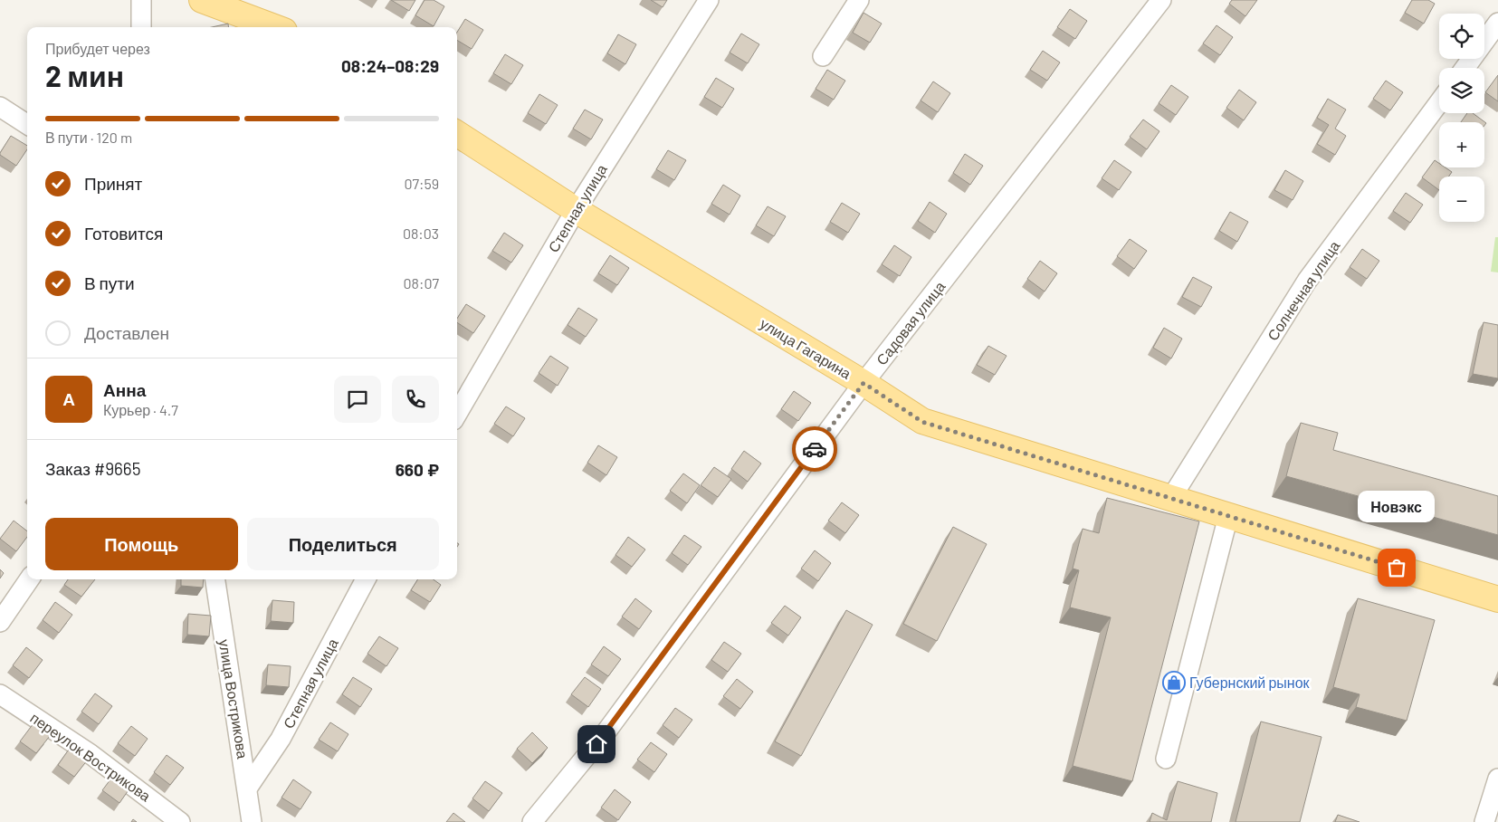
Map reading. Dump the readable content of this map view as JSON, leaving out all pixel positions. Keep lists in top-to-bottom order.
{
  "streets": {
    "main road": ["улица Гагарина"],
    "street": [
      "Степная улица",
      "Солнечная улица",
      "Садовая улица",
      "улица Вострикова",
      "переулок Вострикова"
    ]
  },
  "crossings": [
    ["Степная улица", "улица Гагарина"],
    ["Степная улица", "улица Вострикова"],
    ["Солнечная улица", "улица Гагарина"],
    ["Садовая улица", "улица Гагарина"]
  ],
  "places": {
    "other": ["Новэкс"],
    "shop": ["Губернский рынок"]
  },
  "page": {
    "map_buttons": ["+", "−"],
    "heading": ["2 мин", "Прибудет через", "08:24–08:29"],
    "panel": [
      "Анна",
      "Курьер · 4.7",
      "Заказ #9665",
      "660 ₽"
    ],
    "bar": "В пути · 120 m",
    "list": [
      ["Принят", "07:59"],
      ["Готовится", "08:03"],
      ["В пути", "08:07"],
      "Доставлен"
    ],
    "round": "А",
    "bubble": "Новэкс",
    "buttons": ["Помощь", "Поделиться"]
  }
}
